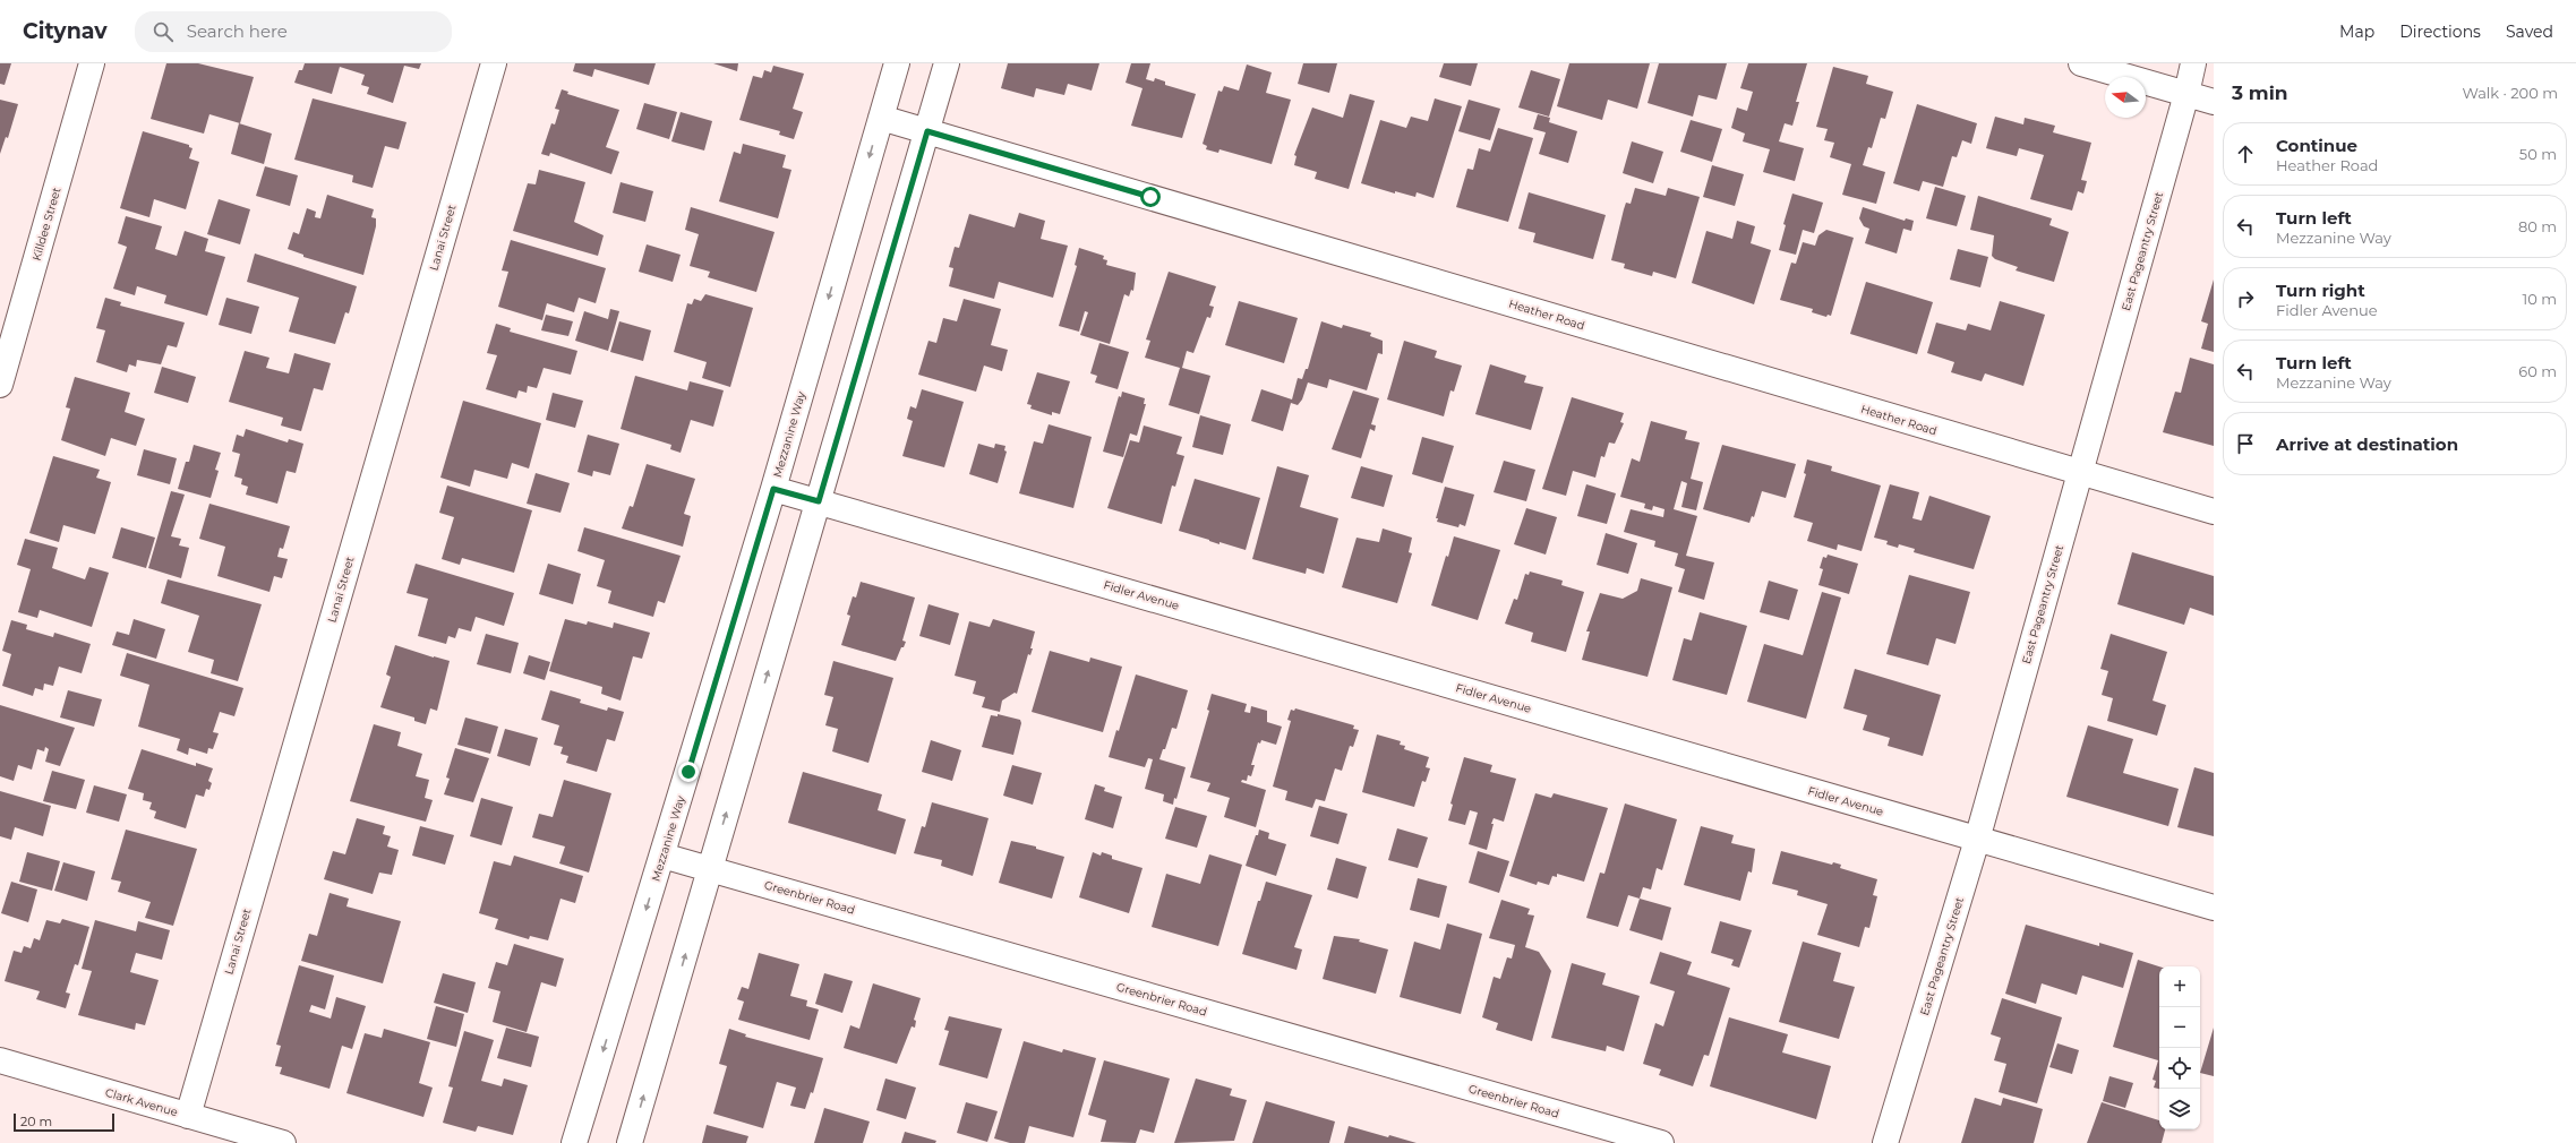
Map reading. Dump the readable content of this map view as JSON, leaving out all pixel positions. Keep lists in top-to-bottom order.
{
  "streets": {
    "street": [
      "Killdee Street",
      "Lanai Street",
      "East Pageantry Street",
      "Heather Road",
      "Mezzanine Way",
      "Fidler Avenue",
      "Greenbrier Road",
      "Clark Avenue"
    ]
  },
  "crossings": [
    ["Lanai Street", "Clark Avenue"],
    ["East Pageantry Street", "Heather Road"],
    ["East Pageantry Street", "Fidler Avenue"],
    ["Heather Road", "Mezzanine Way"],
    ["Mezzanine Way", "Fidler Avenue"],
    ["Mezzanine Way", "Greenbrier Road"]
  ],
  "scale_bar": "20 m",
  "north": "left",
  "page": {
    "header": "Citynav",
    "search": "Search here",
    "nav": ["Map", "Directions", "Saved"],
    "heading": ["3 min", "Walk · 200 m"],
    "list": [
      ["Continue", "Heather Road", "50 m"],
      ["Turn left", "Mezzanine Way", "80 m"],
      ["Turn right", "Fidler Avenue", "10 m"],
      ["Turn left", "Mezzanine Way", "60 m"],
      "Arrive at destination"
    ],
    "map_buttons": ["+", "−"],
    "scale": "20 m"
  }
}
